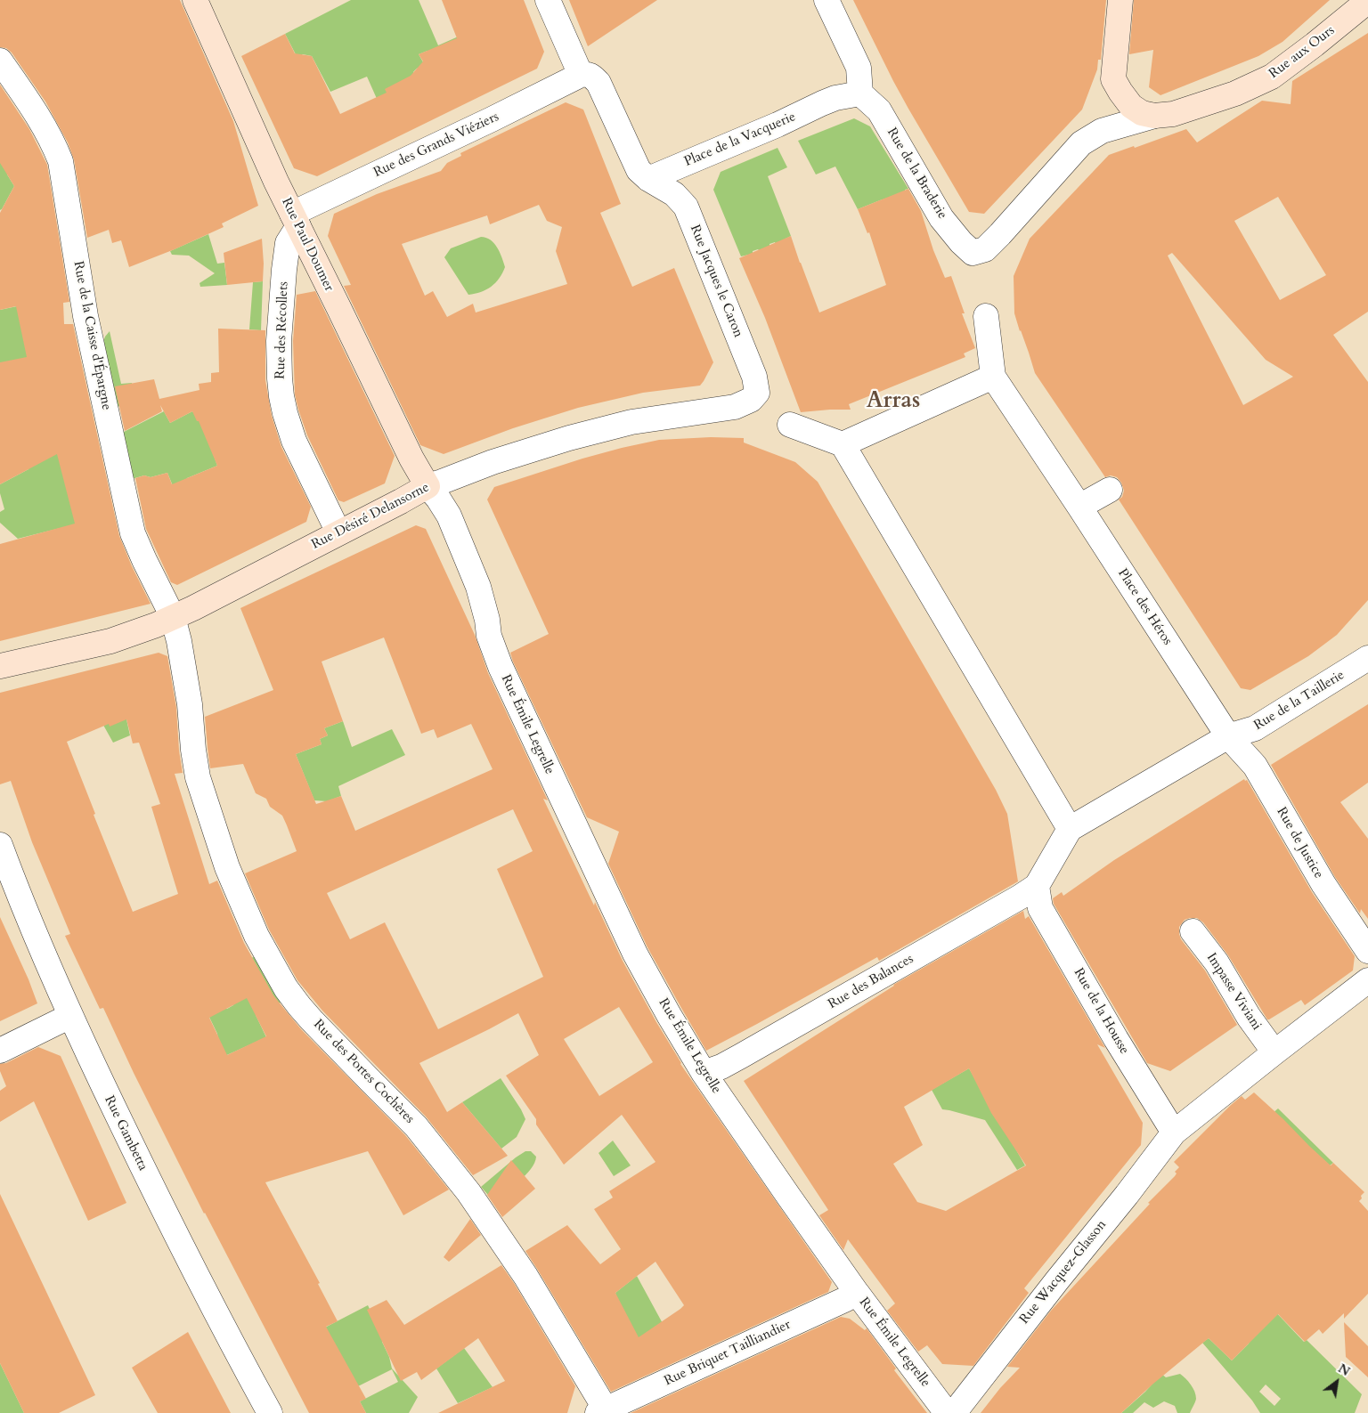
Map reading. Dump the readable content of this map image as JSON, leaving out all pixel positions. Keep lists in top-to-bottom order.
{
  "streets": {
    "street": [
      "Rue aux Ours",
      "Place de la Vacquerie",
      "Rue des Grands Viéziers",
      "Rue de la Braderie",
      "Rue Paul Doumer",
      "Rue Jacques le Caron",
      "Rue des Récollets",
      "Rue de la Caisse d'Épargne",
      "Rue Désiré Delansorne",
      "Place des Héros",
      "Rue de la Taillerie",
      "Rue Émile Legrelle",
      "Rue de Justice",
      "Rue des Balances",
      "Impasse Viviani",
      "Rue de la Housse",
      "Rue des Portes Cochères",
      "Rue Gambetta",
      "Rue Wacquez-Glasson",
      "Rue Briquet Tailliandier"
    ]
  },
  "crossings": [
    ["Rue aux Ours", "Rue de la Braderie"],
    ["Place de la Vacquerie", "Rue de la Braderie"],
    ["Place de la Vacquerie", "Rue Jacques le Caron"],
    ["Rue des Grands Viéziers", "Rue Paul Doumer"],
    ["Rue des Grands Viéziers", "Rue des Récollets"],
    ["Rue Paul Doumer", "Rue des Récollets"],
    ["Rue Paul Doumer", "Rue Désiré Delansorne"],
    ["Rue Paul Doumer", "Rue Émile Legrelle"],
    ["Rue Jacques le Caron", "Rue Désiré Delansorne"],
    ["Rue des Récollets", "Rue Désiré Delansorne"],
    ["Rue de la Caisse d'Épargne", "Rue Désiré Delansorne"],
    ["Rue de la Caisse d'Épargne", "Rue des Portes Cochères"],
    ["Rue Désiré Delansorne", "Rue Émile Legrelle"],
    ["Place des Héros", "Rue de la Taillerie"],
    ["Place des Héros", "Rue de Justice"],
    ["Rue de la Taillerie", "Rue de Justice"],
    ["Rue Émile Legrelle", "Rue des Balances"],
    ["Rue Émile Legrelle", "Rue Briquet Tailliandier"],
    ["Rue des Balances", "Rue de la Housse"],
    ["Impasse Viviani", "Rue Wacquez-Glasson"],
    ["Rue de la Housse", "Rue Wacquez-Glasson"],
    ["Rue des Portes Cochères", "Rue Briquet Tailliandier"]
  ],
  "districts": ["Arras"],
  "north": "top right"
}
